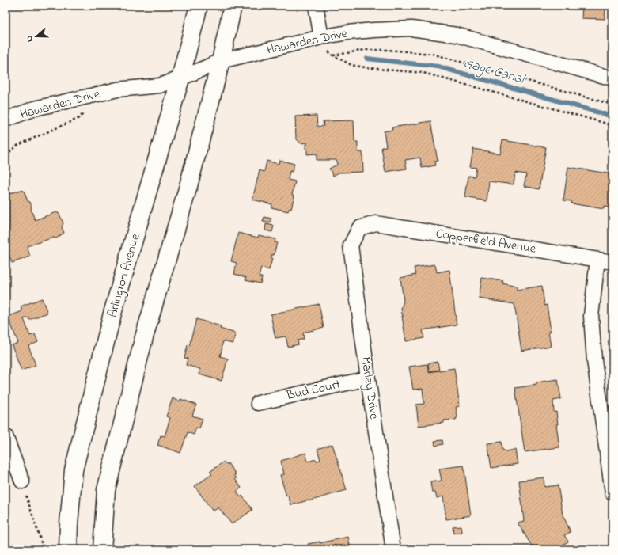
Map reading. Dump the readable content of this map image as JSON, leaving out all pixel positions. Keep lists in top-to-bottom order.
{
  "streets": {
    "main road": ["Arlington Avenue"],
    "street": [
      "Hawarden Drive",
      "Copperfield Avenue",
      "Marley Drive",
      "Bud Court"
    ]
  },
  "crossings": [
    ["Hawarden Drive", "Arlington Avenue"],
    ["Copperfield Avenue", "Marley Drive"],
    ["Marley Drive", "Bud Court"]
  ],
  "water": ["Gage Canal"],
  "north": "left"
}
